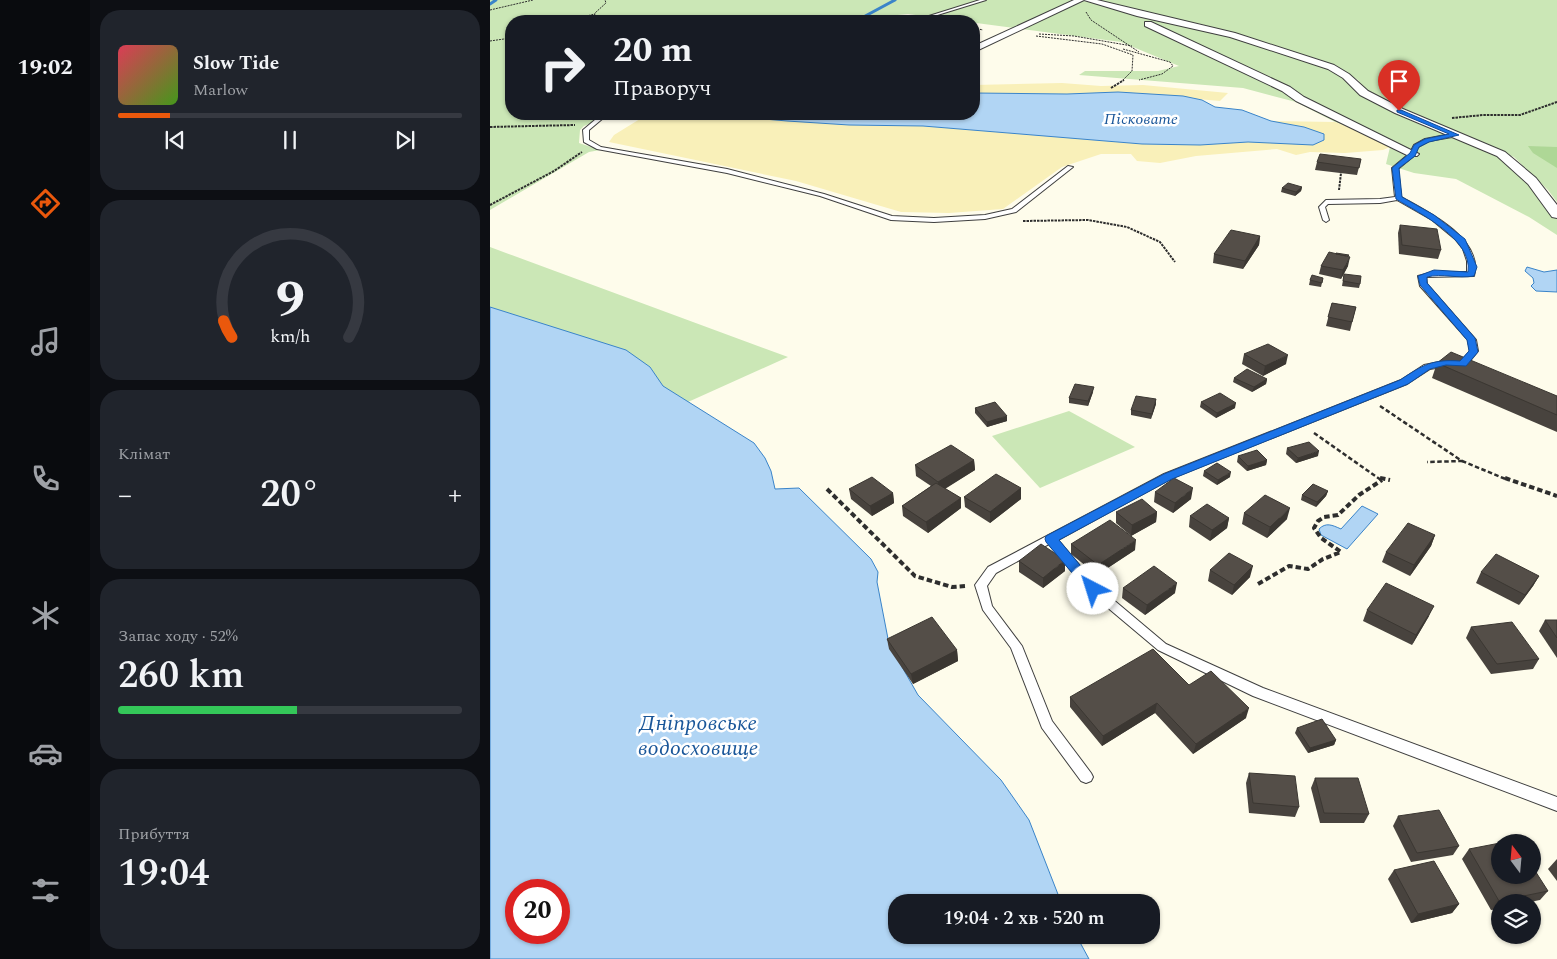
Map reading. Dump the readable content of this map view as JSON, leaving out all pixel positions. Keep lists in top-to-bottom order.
{
  "water": ["Пісковате", "Дніпровське водосховище"],
  "north": "top",
  "page": {
    "tabs": "19:02",
    "turn": ["20 m", "Праворуч"],
    "song": ["Slow Tide", "Marlow"],
    "tile": [
      "Клімат",
      ["Запас ходу · 52%", "260 km"],
      ["Прибуття", "19:04"]
    ],
    "heat": ["−", "20°", "+"],
    "limit": "20",
    "trip": "19:04 · 2 хв · 520 m",
    "gauge": ["9", "km/h"]
  }
}
